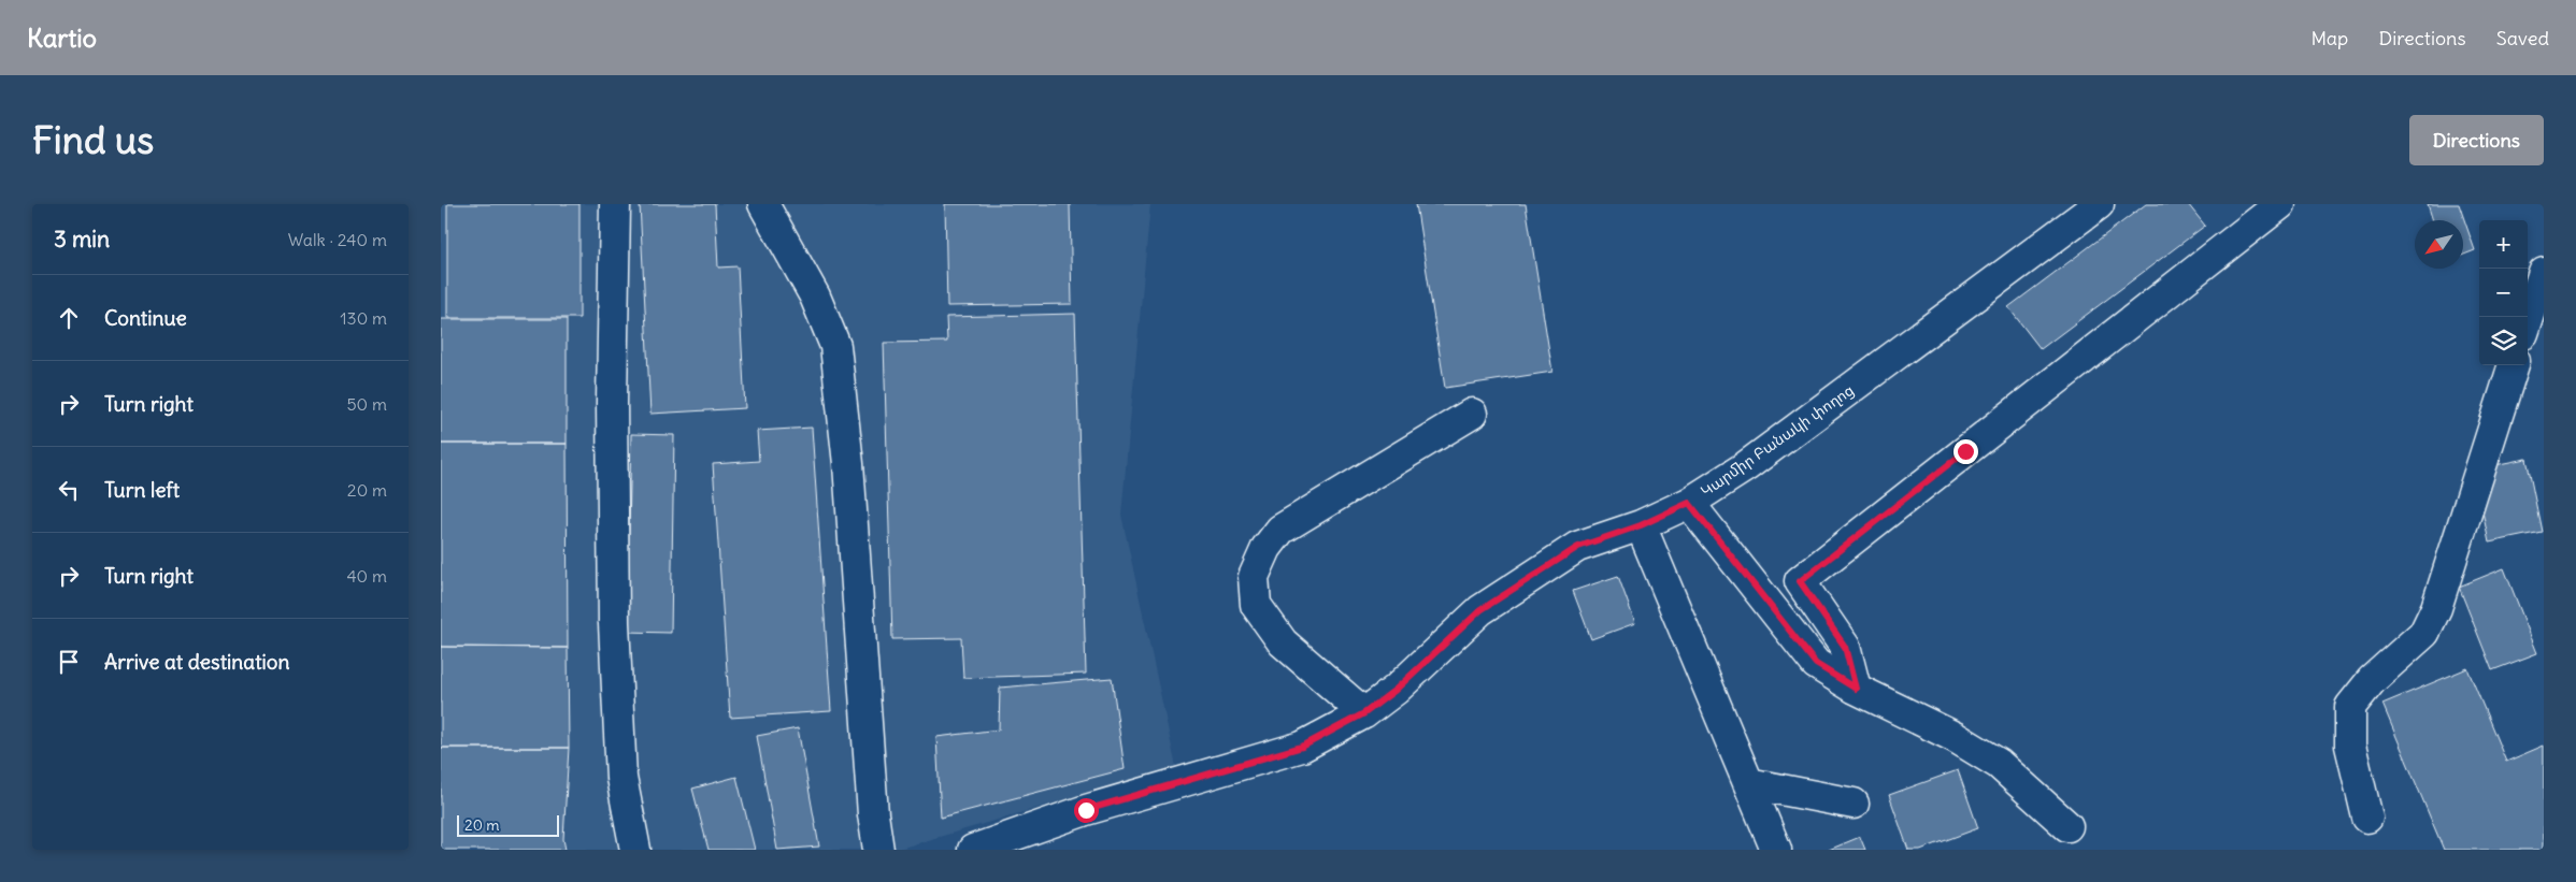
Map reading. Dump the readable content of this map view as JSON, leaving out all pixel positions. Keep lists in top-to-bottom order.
{
  "streets": {
    "street": ["Կարմիր Բանակի փողոց"]
  },
  "scale_bar": "20 m",
  "north": "bottom left",
  "page": {
    "header": "Kartio",
    "nav": ["Map", "Directions", "Saved"],
    "buttons": "Directions",
    "title": "Find us",
    "heading": ["3 min", "Walk · 240 m"],
    "map_buttons": ["+", "−"],
    "list": [
      ["Continue", "130 m"],
      ["Turn right", "50 m"],
      ["Turn left", "20 m"],
      ["Turn right", "40 m"],
      "Arrive at destination"
    ],
    "scale": "20 m"
  }
}
